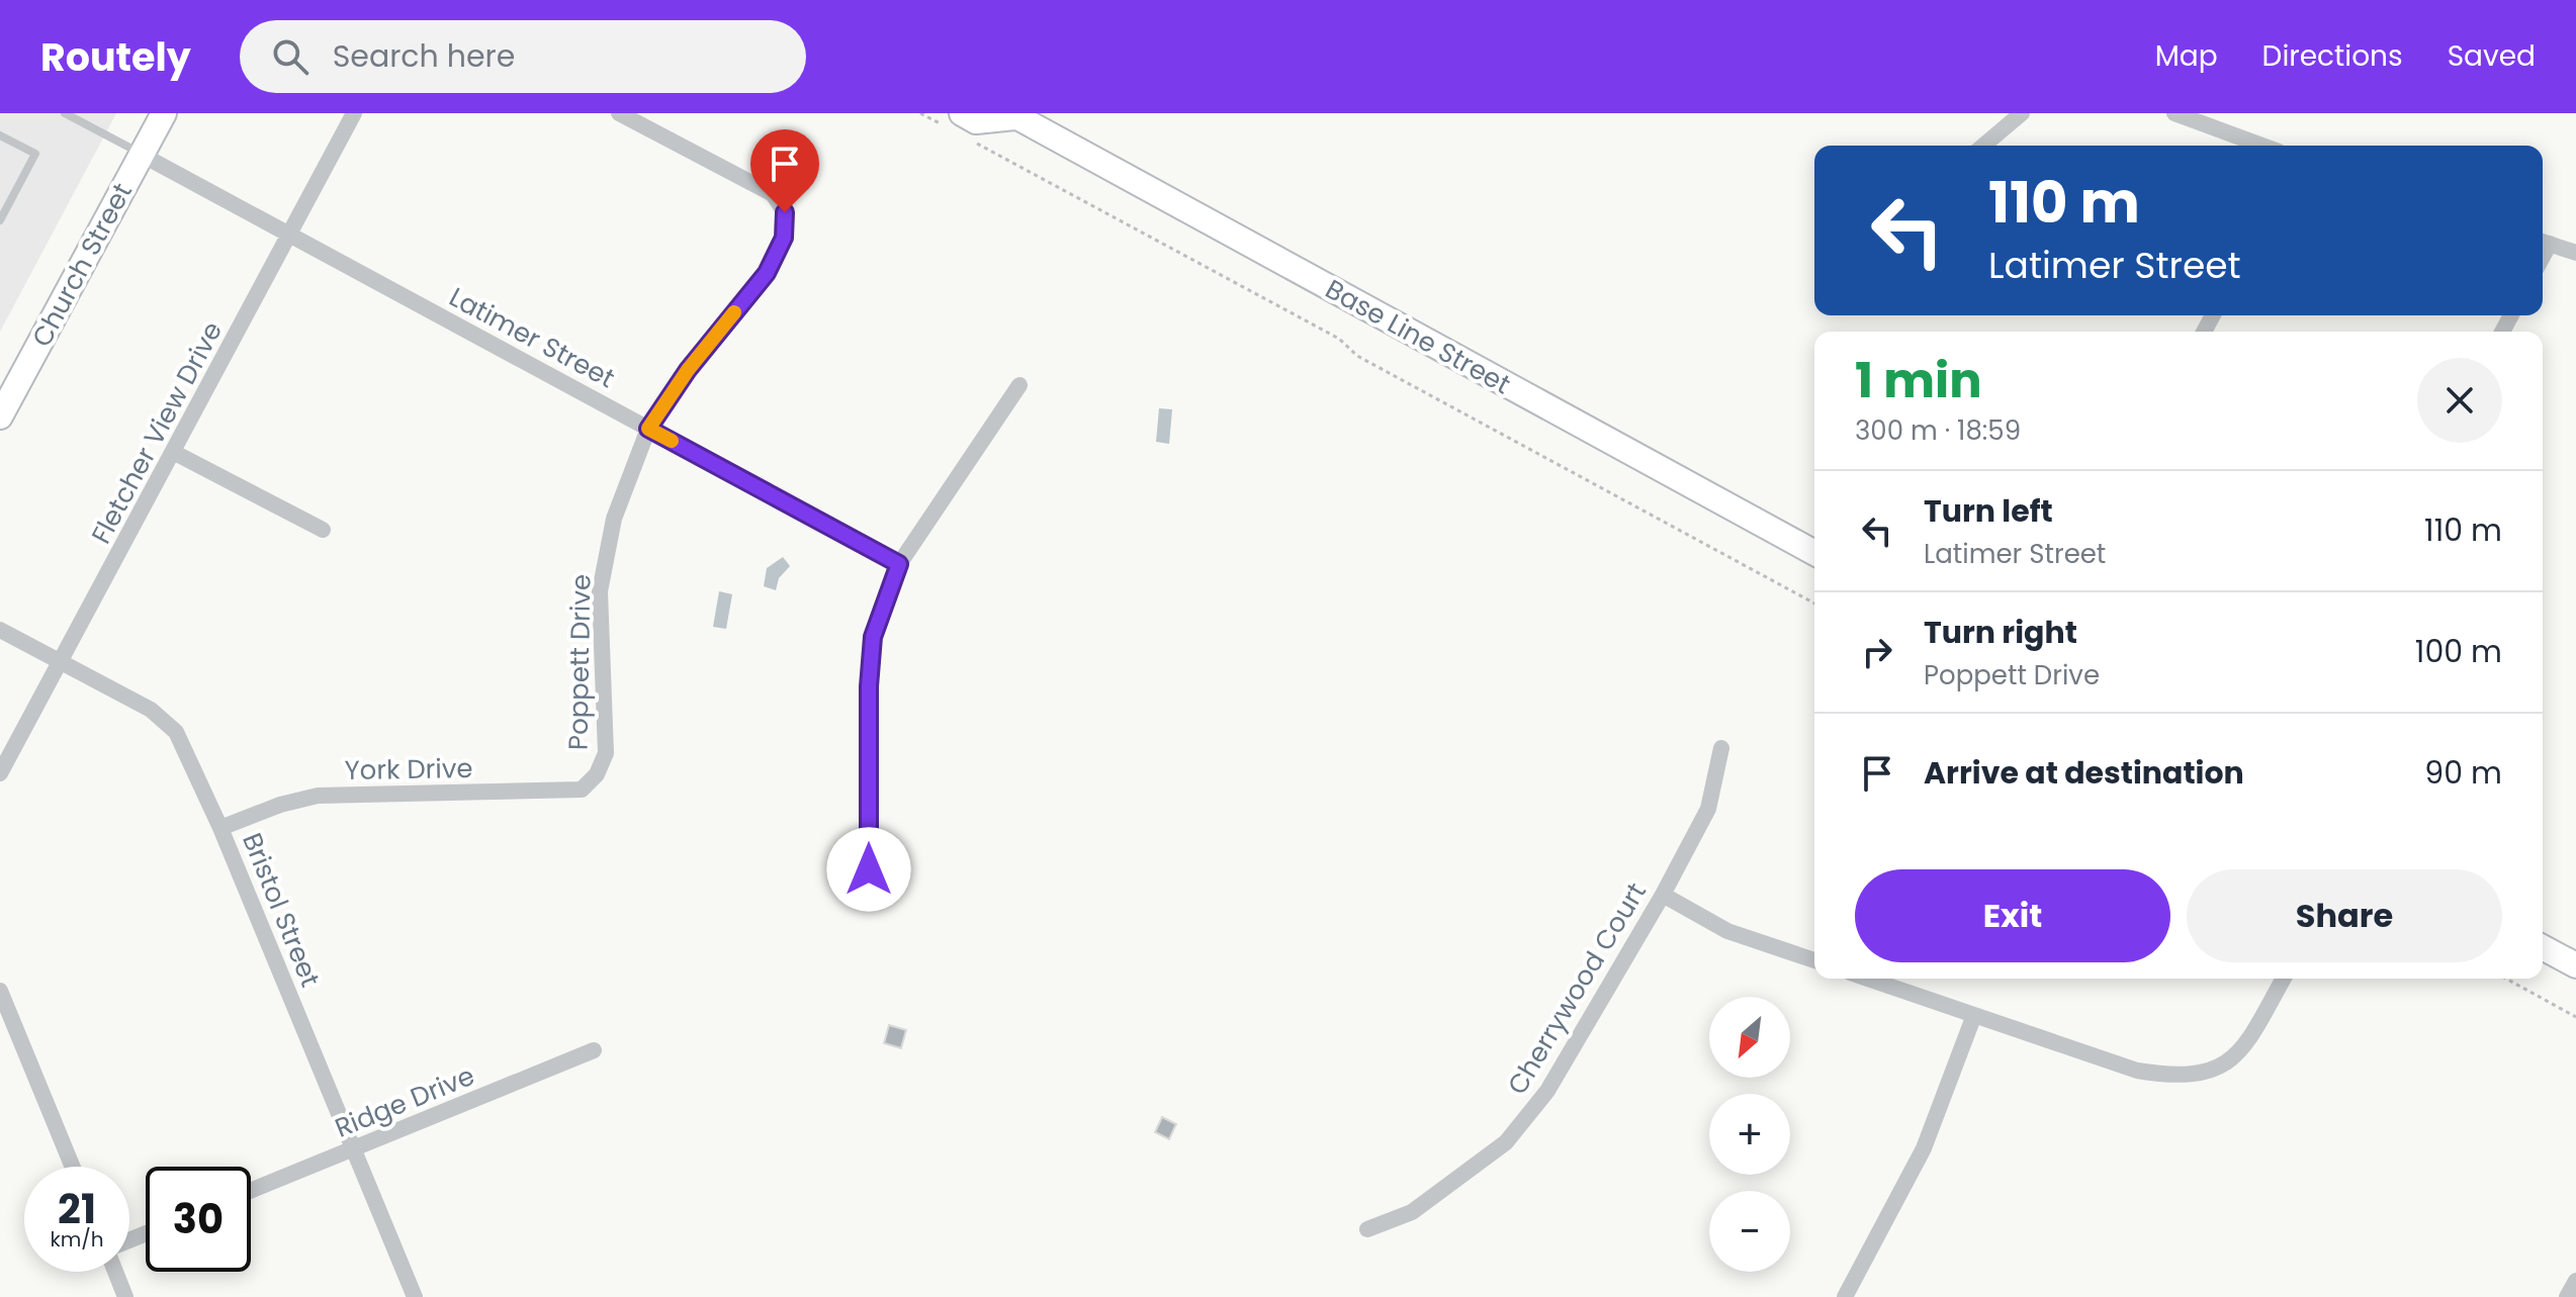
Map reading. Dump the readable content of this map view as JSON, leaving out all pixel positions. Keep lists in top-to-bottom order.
{
  "streets": {
    "main road": ["Church Street", "Base Line Street"],
    "street": [
      "Latimer Street",
      "Fletcher View Drive",
      "Poppett Drive",
      "York Drive",
      "Bristol Street",
      "Cherrywood Court",
      "Ridge Drive"
    ]
  },
  "crossings": [
    ["Church Street", "Latimer Street"],
    ["Latimer Street", "Fletcher View Drive"],
    ["Latimer Street", "Poppett Drive"],
    ["Fletcher View Drive", "Bristol Street"],
    ["Poppett Drive", "York Drive"],
    ["York Drive", "Bristol Street"],
    ["Bristol Street", "Ridge Drive"]
  ],
  "north": "bottom left",
  "page": {
    "header": "Routely",
    "search": "Search here",
    "nav": ["Map", "Directions", "Saved"],
    "turn": ["110 m", "Latimer Street"],
    "heading": ["1 min", "300 m · 18:59"],
    "list": [
      {
        "name": "Turn left",
        "note": "Latimer Street",
        "value": "110 m"
      },
      {
        "name": "Turn right",
        "note": "Poppett Drive",
        "value": "100 m"
      },
      {
        "name": "Arrive at destination",
        "value": "90 m"
      }
    ],
    "buttons": ["Exit", "Share"],
    "map_buttons": ["+", "−"],
    "speed": "21 km/h",
    "limit": "30"
  }
}
